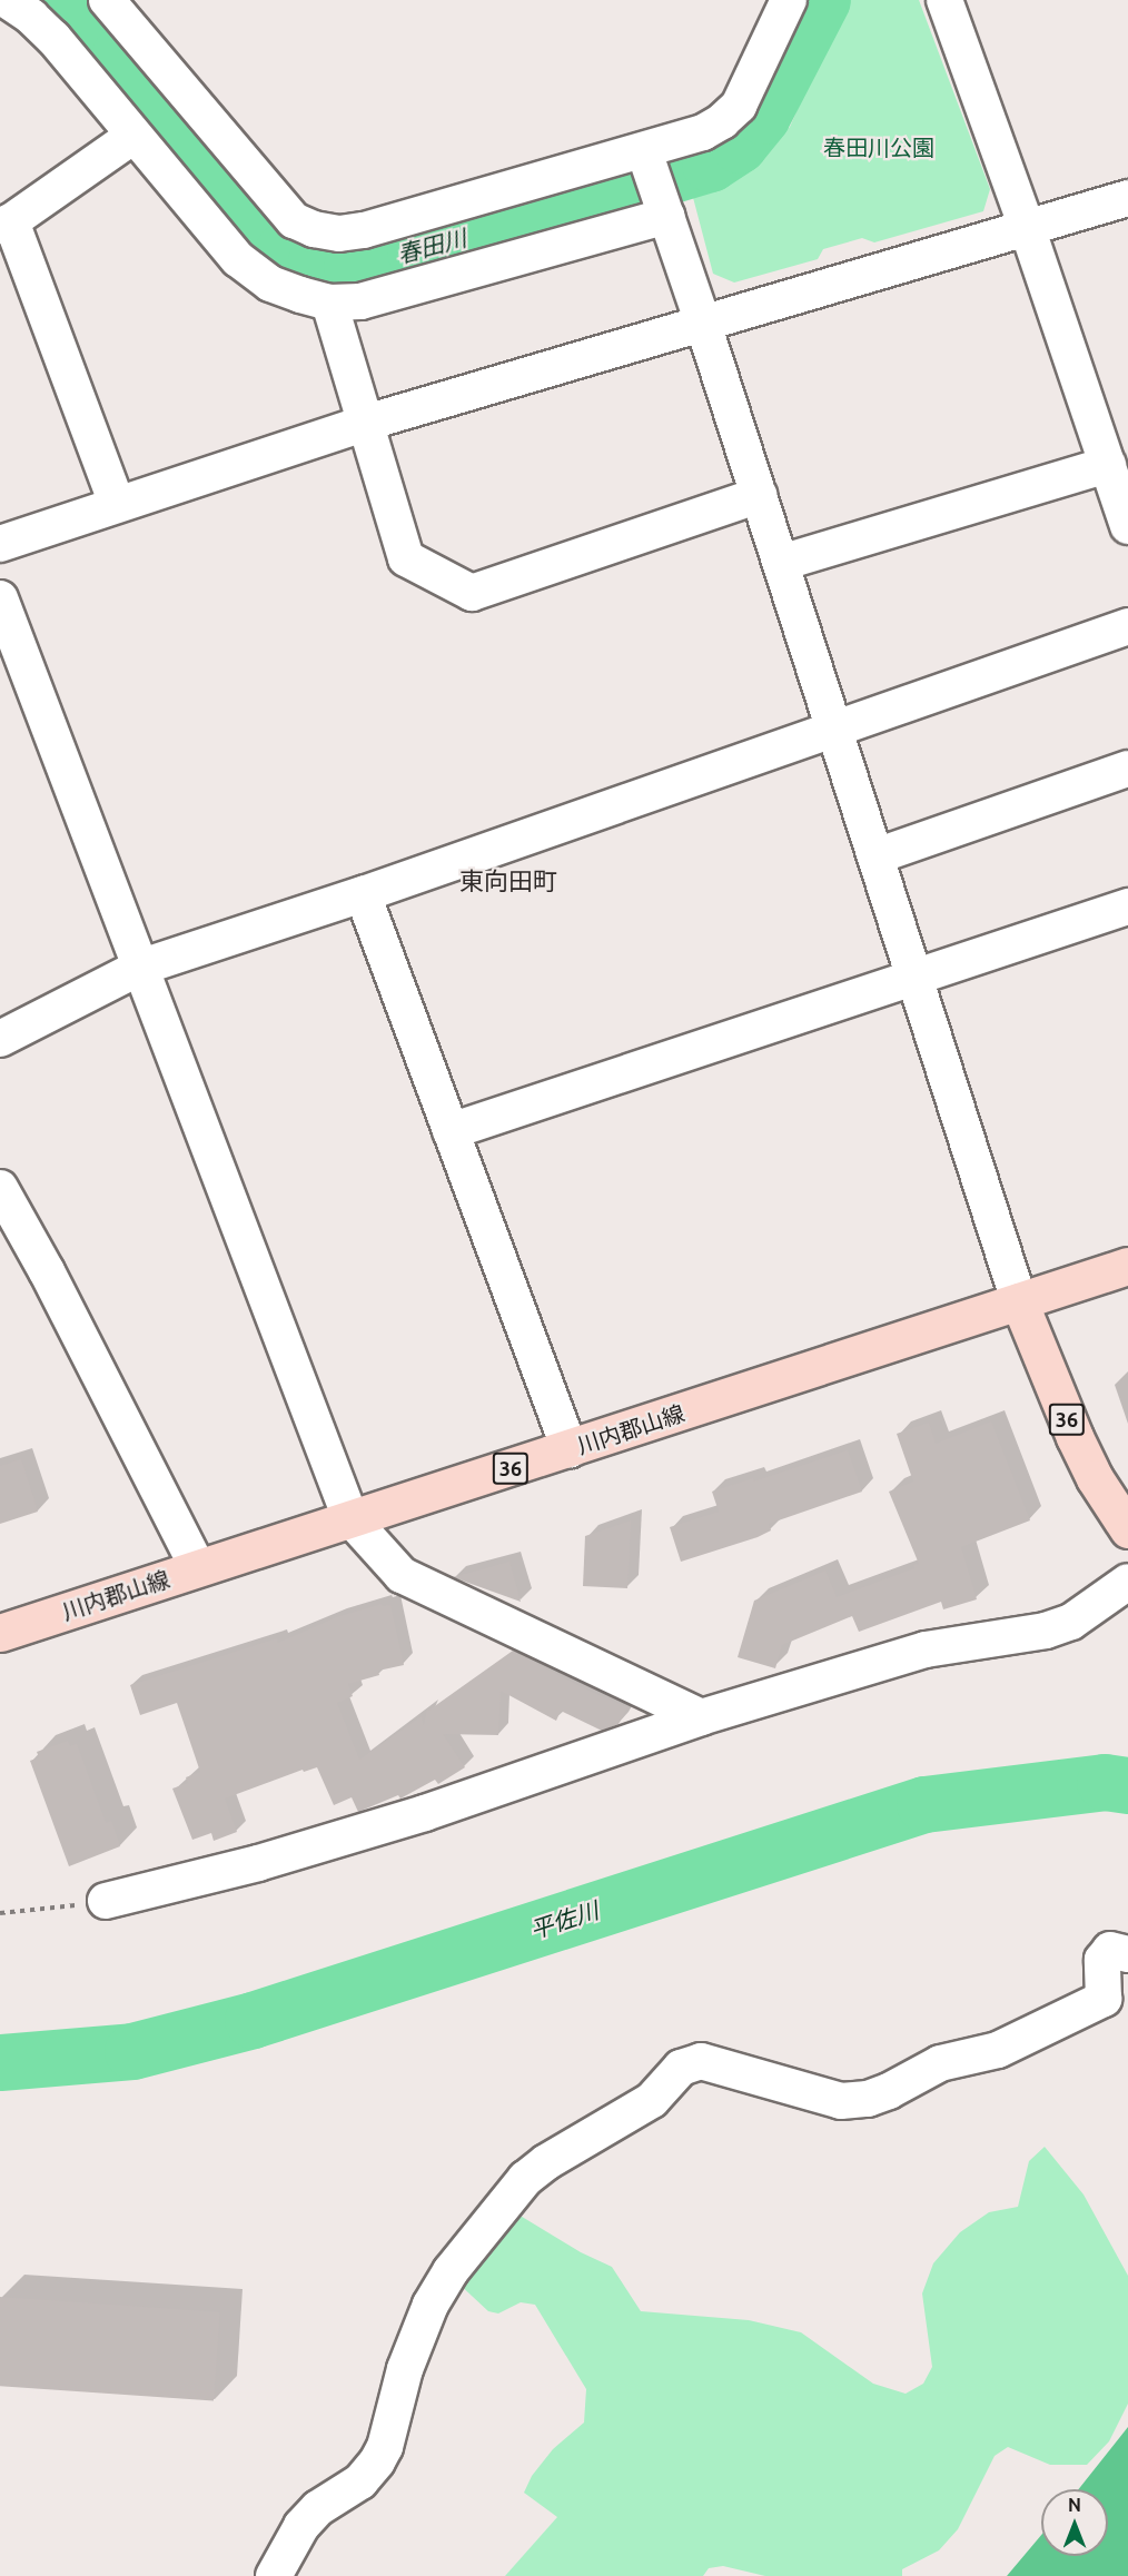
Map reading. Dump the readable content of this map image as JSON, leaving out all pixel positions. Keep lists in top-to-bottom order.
{
  "streets": {
    "main road": ["36", "川内郡山線"]
  },
  "crossings": [
    ["36", "川内郡山線"]
  ],
  "districts": ["東向田町"],
  "water": ["春田川", "平佐川"],
  "parks": ["春田川公園"],
  "north": "top"
}
